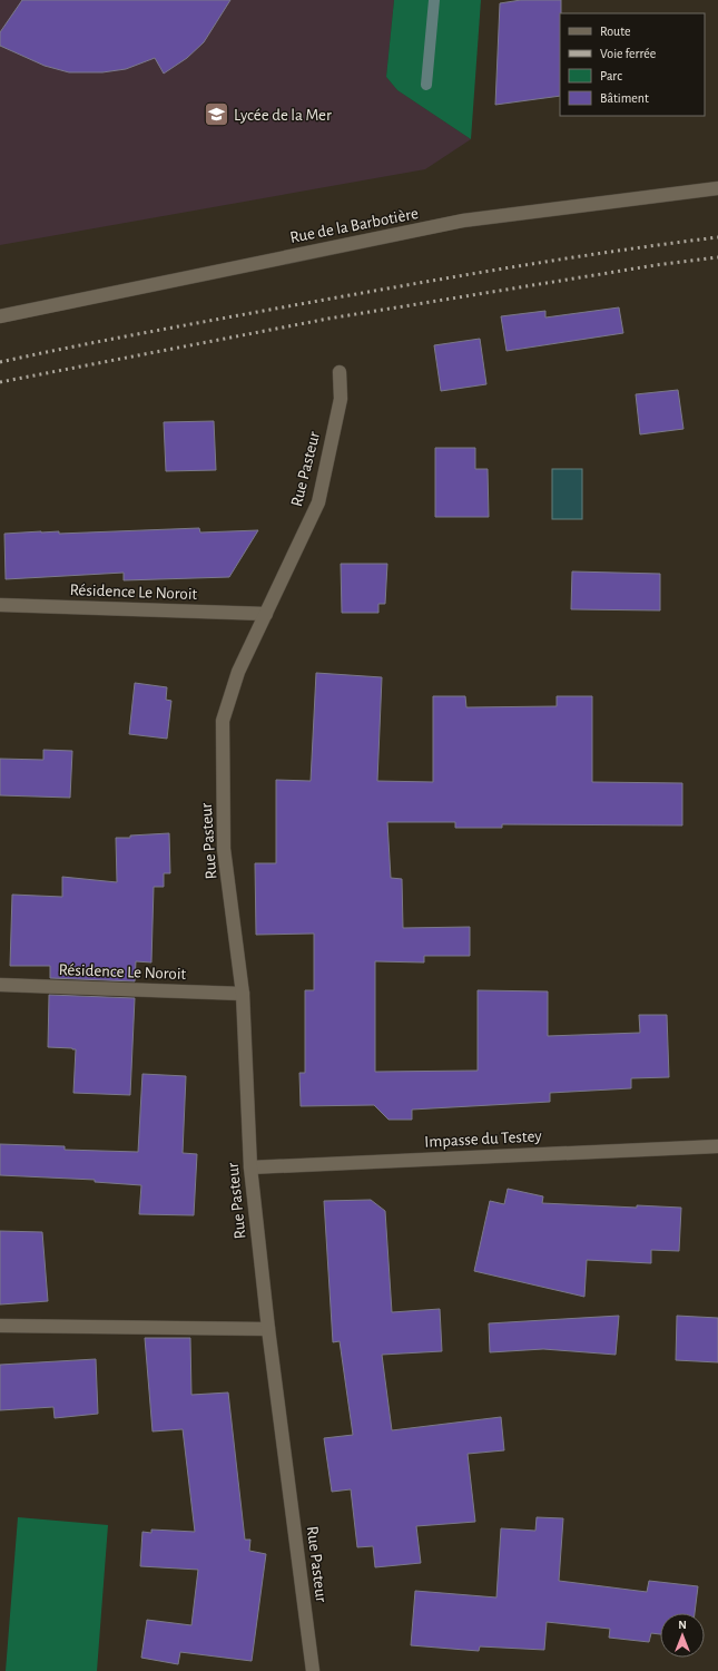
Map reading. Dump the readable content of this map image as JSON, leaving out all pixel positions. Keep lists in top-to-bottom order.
{
  "streets": {
    "street": [
      "Rue de la Barbotière",
      "Rue Pasteur",
      "Résidence Le Noroit",
      "Impasse du Testey"
    ]
  },
  "crossings": [
    ["Rue Pasteur", "Résidence Le Noroit"],
    ["Rue Pasteur", "Impasse du Testey"]
  ],
  "places": {
    "school or university": ["Lycée de la Mer"]
  },
  "legend": [
    "Route",
    "Voie ferrée",
    "Parc",
    "Bâtiment"
  ],
  "north": "top"
}
